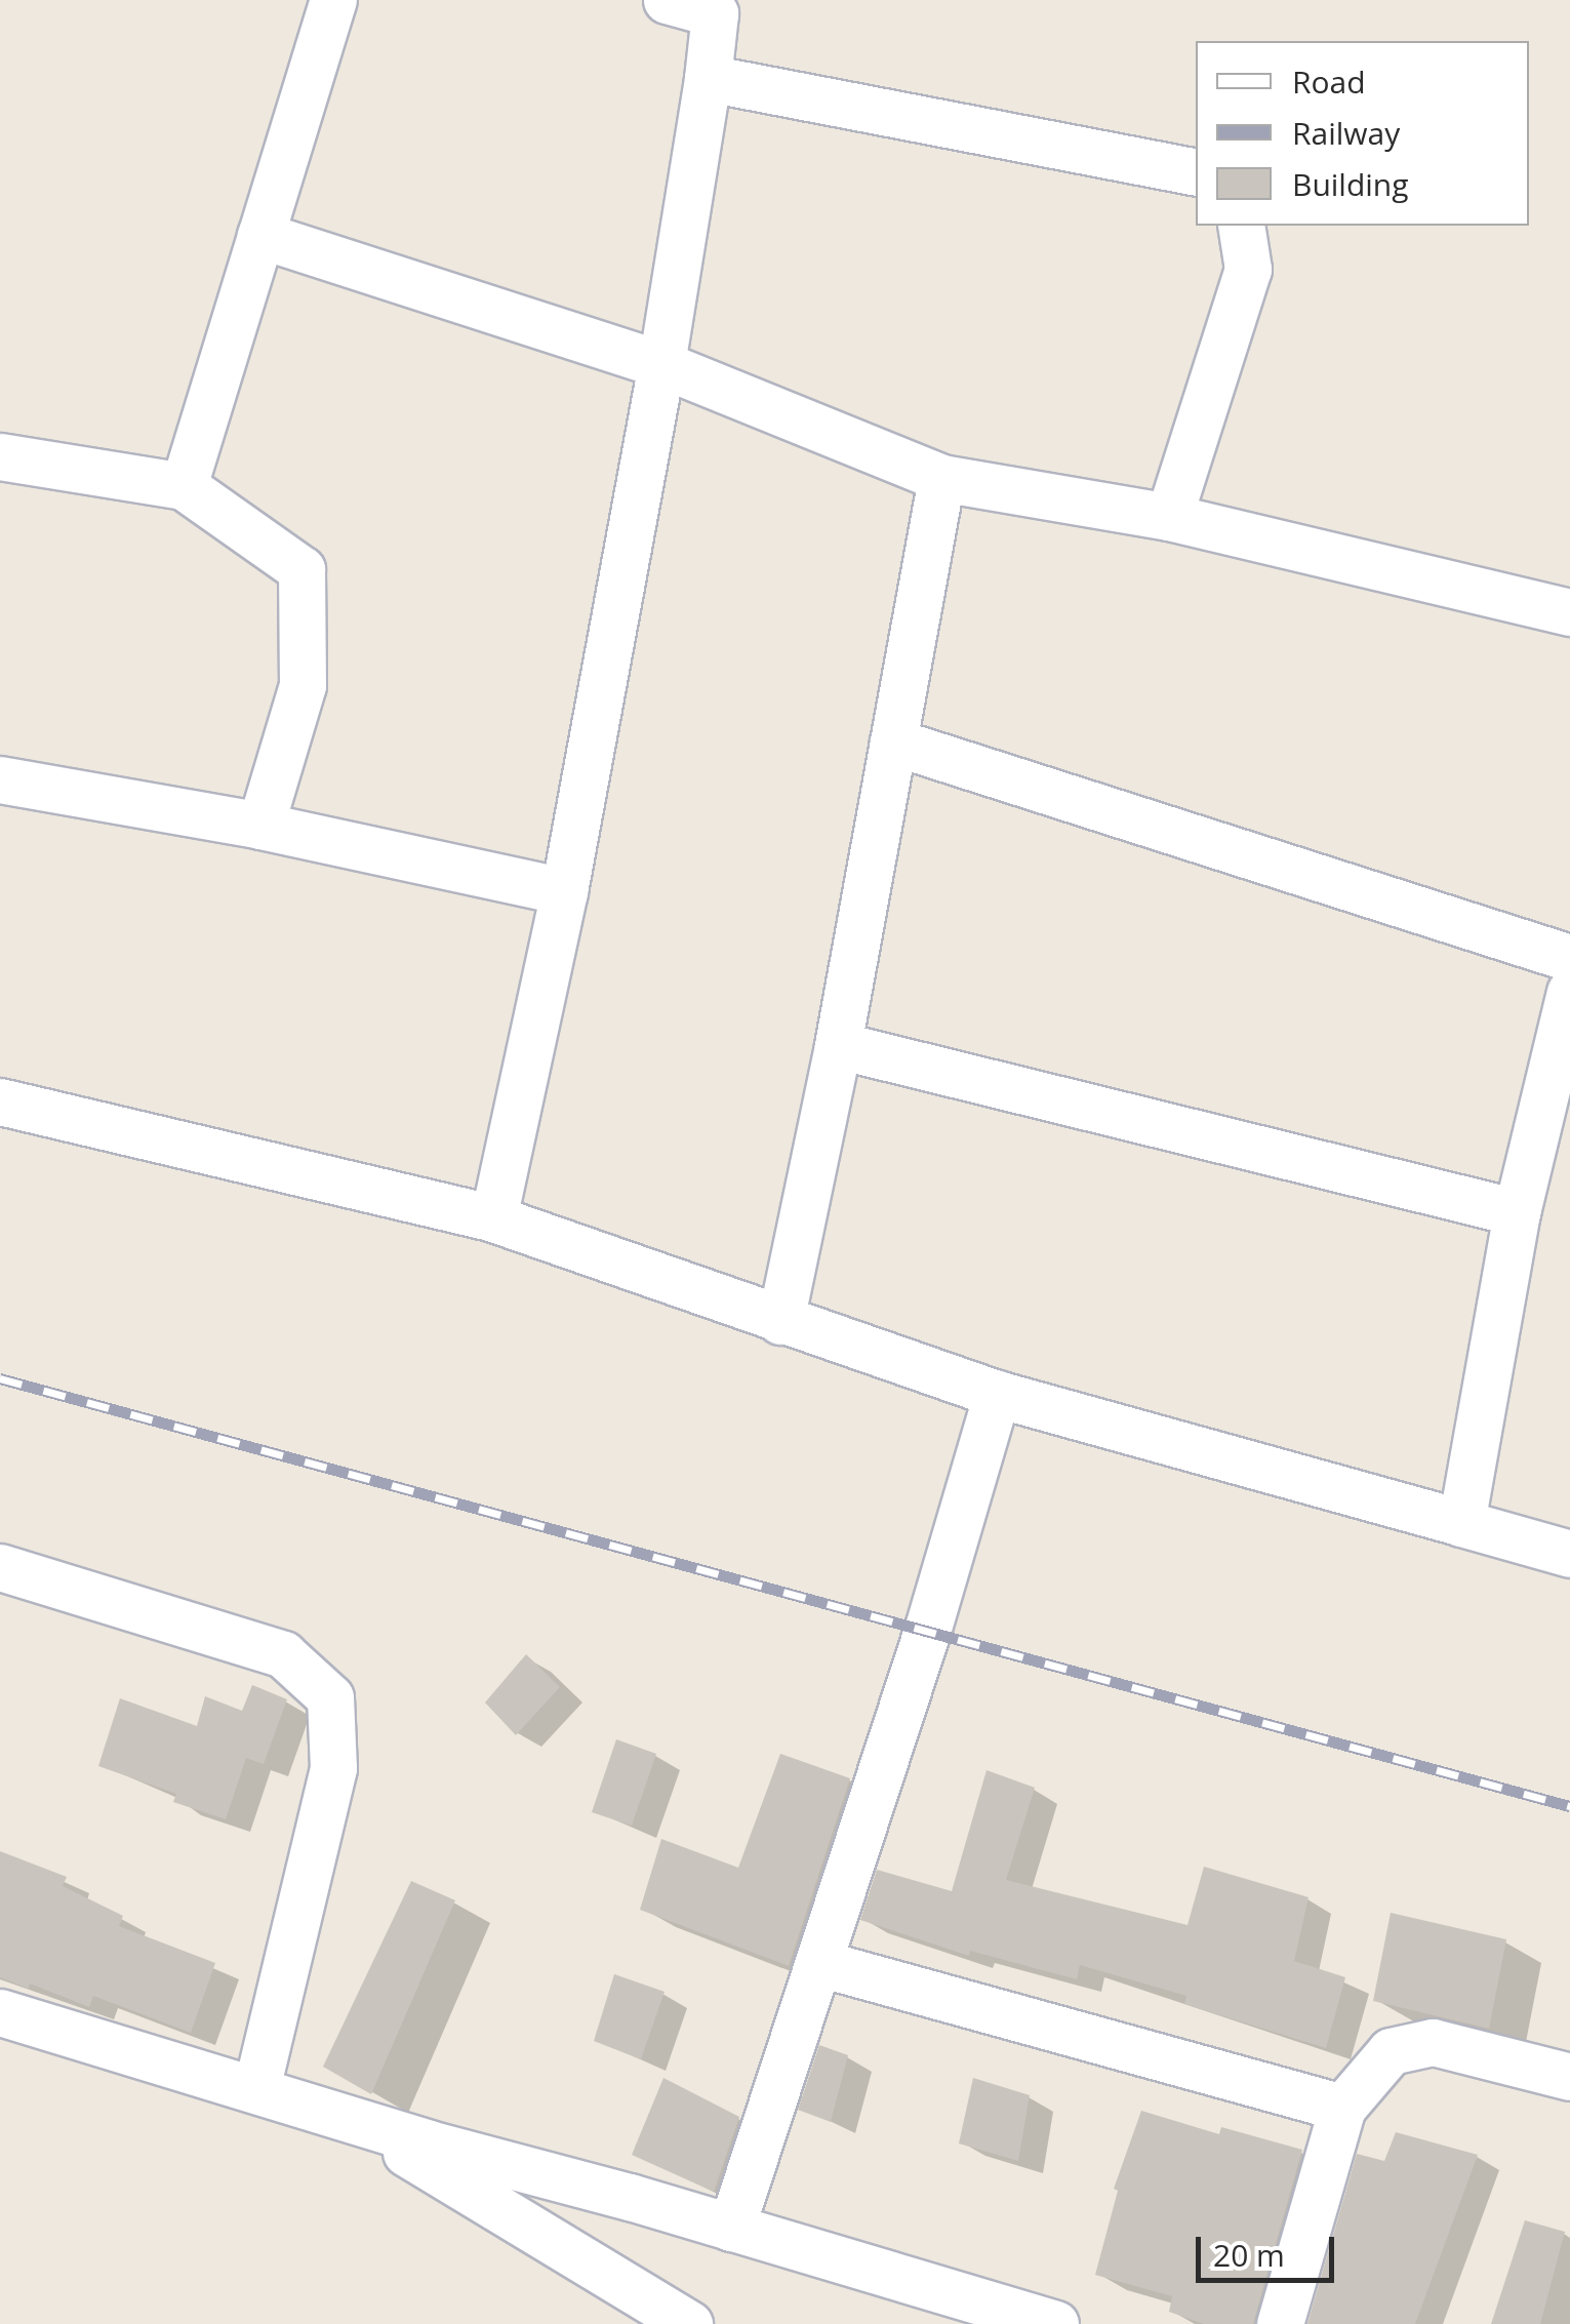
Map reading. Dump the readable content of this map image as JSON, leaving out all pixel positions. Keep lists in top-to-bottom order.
{
  "legend": ["Road", "Railway", "Building"],
  "scale_bar": "20 m"
}
